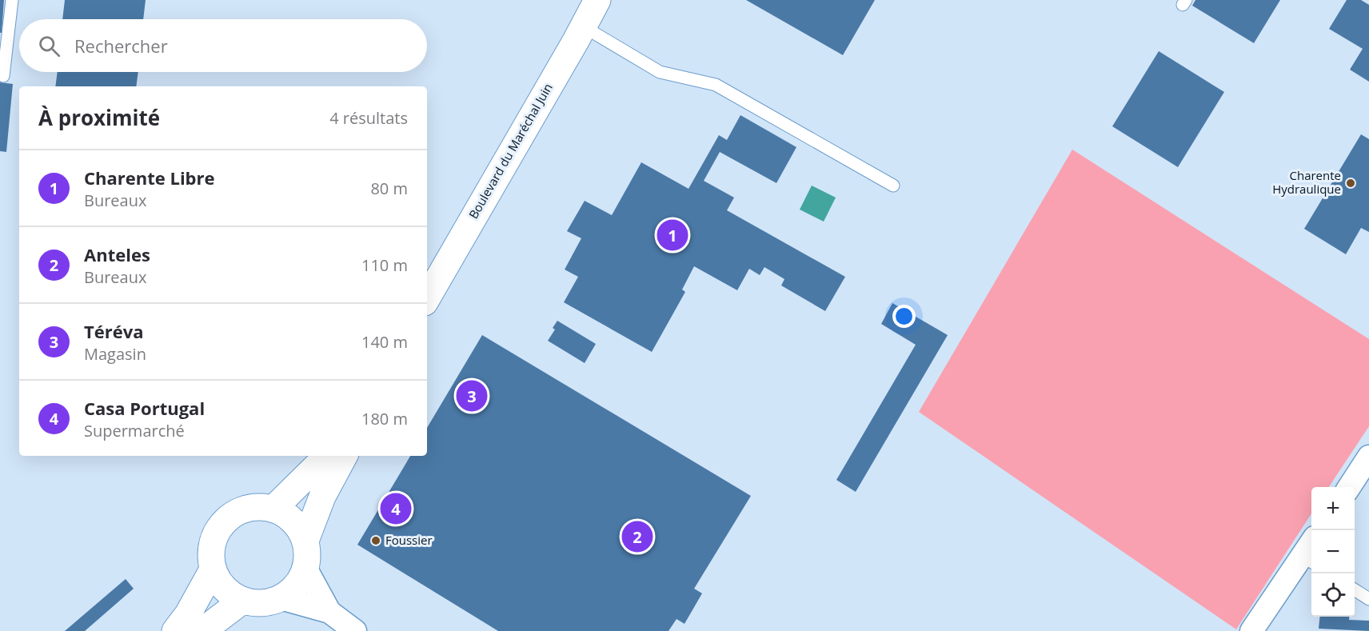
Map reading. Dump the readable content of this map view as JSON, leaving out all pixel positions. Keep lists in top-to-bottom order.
{
  "streets": {
    "main road": ["Boulevard du Maréchal Juin"]
  },
  "places": ["Charente Hydraulique", "Foussier"],
  "page": {
    "search": "Rechercher",
    "heading": ["À proximité", "4 résultats"],
    "list": [
      {
        "mark": "1",
        "name": "Charente Libre",
        "note": "Bureaux",
        "value": "80 m"
      },
      {
        "mark": "2",
        "name": "Anteles",
        "note": "Bureaux",
        "value": "110 m"
      },
      {
        "mark": "3",
        "name": "Téréva",
        "note": "Magasin",
        "value": "140 m"
      },
      {
        "mark": "4",
        "name": "Casa Portugal",
        "note": "Supermarché",
        "value": "180 m"
      }
    ],
    "pins": [
      "1",
      "3",
      "4",
      "2"
    ],
    "map_buttons": ["+", "−"]
  }
}
